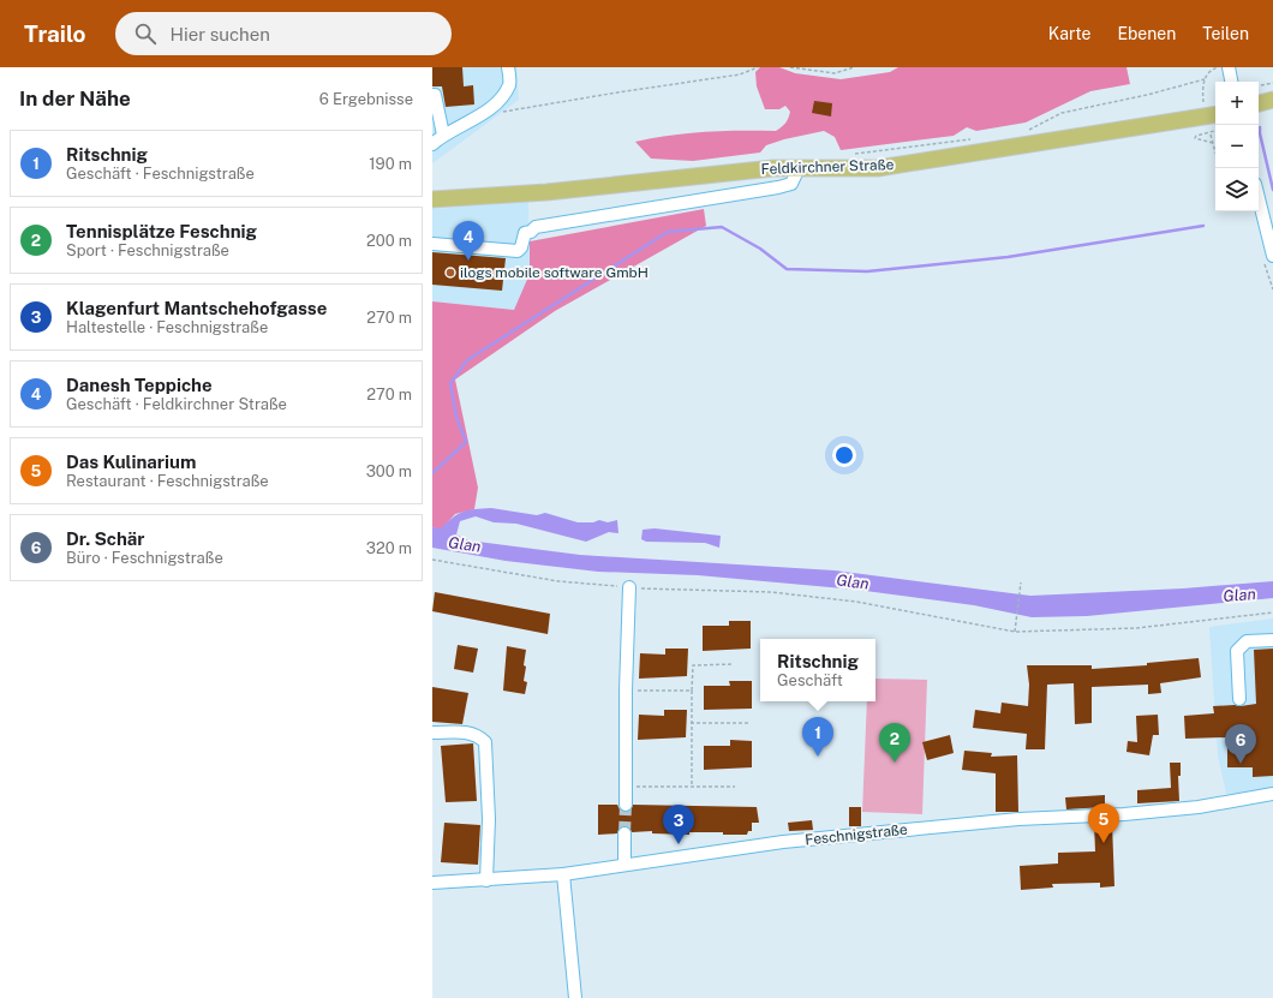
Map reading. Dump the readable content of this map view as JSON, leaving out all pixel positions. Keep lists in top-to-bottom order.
{
  "streets": {
    "main road": ["Feldkirchner Straße"],
    "street": ["Feschnigstraße"]
  },
  "water": ["Glan"],
  "places": ["ilogs mobile software GmbH"],
  "page": {
    "header": "Trailo",
    "search": "Hier suchen",
    "nav": ["Karte", "Ebenen", "Teilen"],
    "heading": ["In der Nähe", "6 Ergebnisse"],
    "map_buttons": ["+", "−"],
    "list": [
      {
        "mark": "1",
        "name": "Ritschnig",
        "note": "Geschäft · Feschnigstraße",
        "value": "190 m"
      },
      {
        "mark": "2",
        "name": "Tennisplätze Feschnig",
        "note": "Sport · Feschnigstraße",
        "value": "200 m"
      },
      {
        "mark": "3",
        "name": "Klagenfurt Mantschehofgasse",
        "note": "Haltestelle · Feschnigstraße",
        "value": "270 m"
      },
      {
        "mark": "4",
        "name": "Danesh Teppiche",
        "note": "Geschäft · Feldkirchner Straße",
        "value": "270 m"
      },
      {
        "mark": "5",
        "name": "Das Kulinarium",
        "note": "Restaurant · Feschnigstraße",
        "value": "300 m"
      },
      {
        "mark": "6",
        "name": "Dr. Schär",
        "note": "Büro · Feschnigstraße",
        "value": "320 m"
      }
    ],
    "pins": [
      "4",
      "1",
      "2",
      "6",
      "5",
      "3"
    ],
    "popup": ["Ritschnig", "Geschäft"]
  }
}
